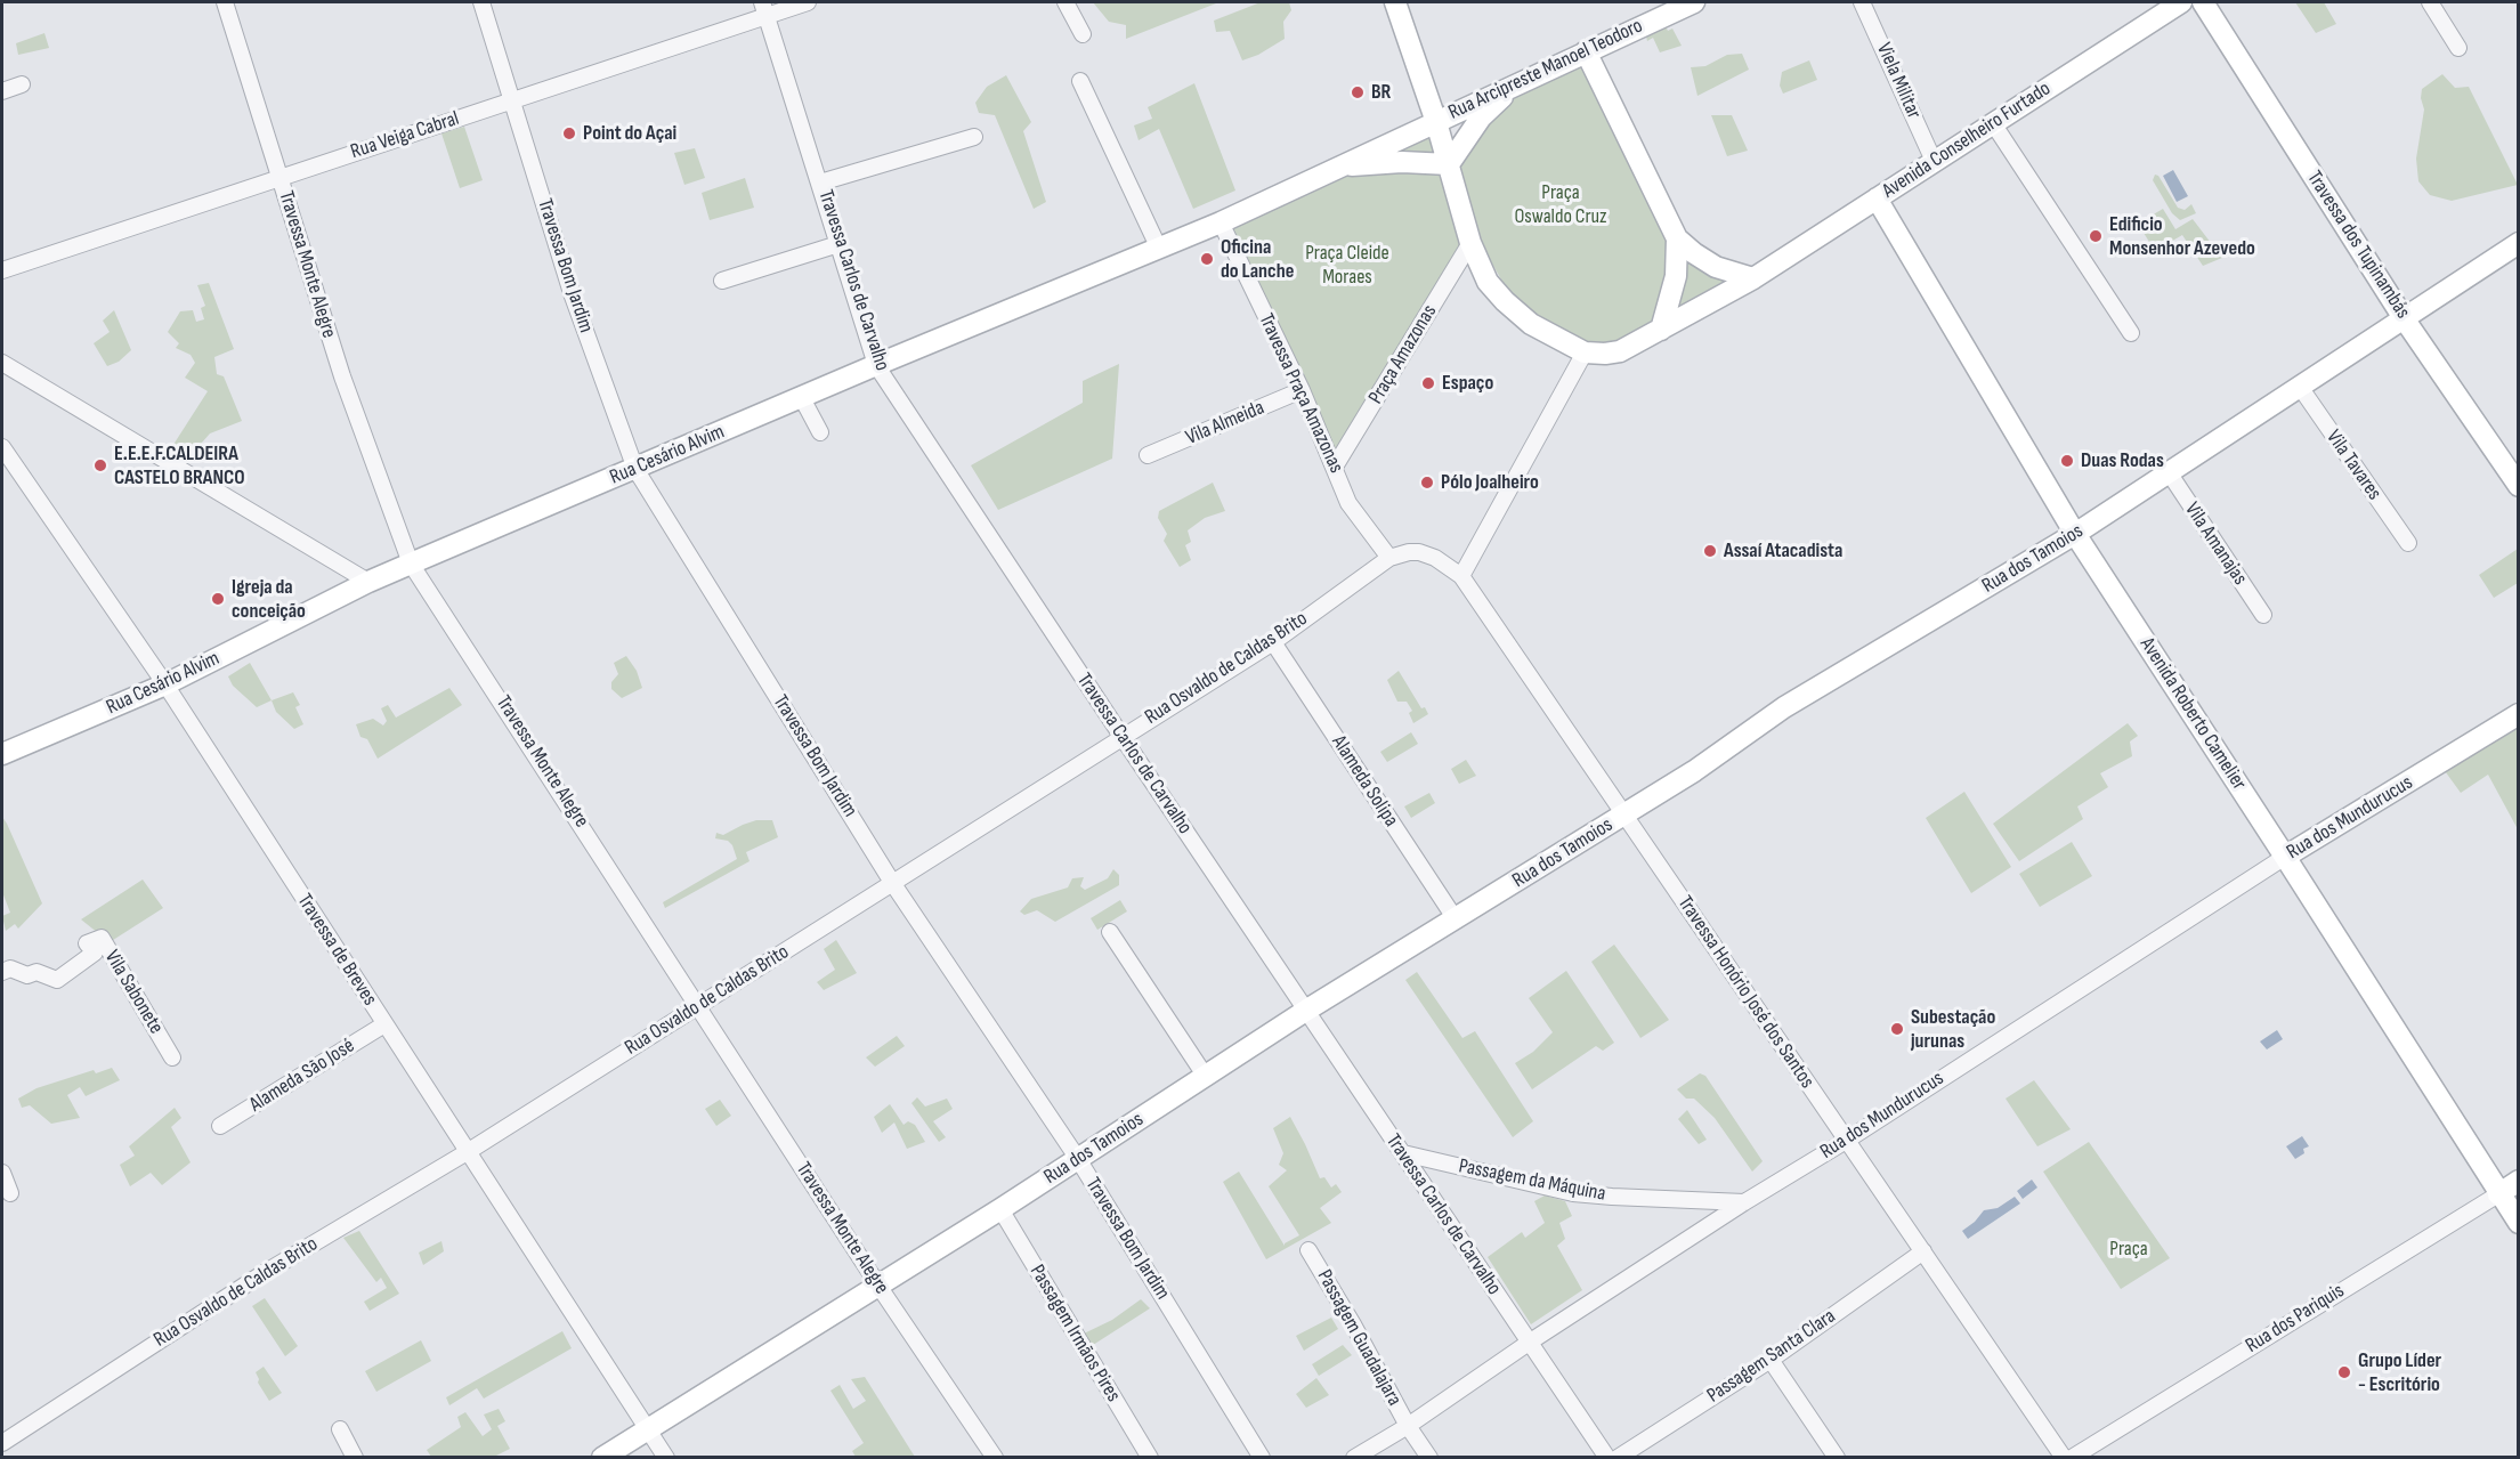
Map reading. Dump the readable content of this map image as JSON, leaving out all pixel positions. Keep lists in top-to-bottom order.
{
  "streets": {
    "street": [
      "Rua Arcipreste Manoel Teodoro",
      "Viela Militar",
      "Rua Veiga Cabral",
      "Avenida Conselheiro Furtado",
      "Travessa dos Tupinambás",
      "Travessa Monte Alegre",
      "Travessa Bom Jardim",
      "Travessa Carlos de Carvalho",
      "Praça Amazonas",
      "Travessa Praça Amazonas",
      "Vila Almeida",
      "Rua Cesário Alvim",
      "Vila Tavares",
      "Vila Amanajas",
      "Rua dos Tamoios",
      "Rua Osvaldo de Caldas Brito",
      "Avenida Roberto Camelier",
      "Alameda Solipa",
      "Rua dos Mundurucus",
      "Travessa de Breves",
      "Vila Sabonete",
      "Travessa Honório José dos Santos",
      "Alameda São José",
      "Passagem da Máquina",
      "Rua dos Pariquis",
      "Passagem Irmãos Pires",
      "Passagem Guadalajara",
      "Passagem Santa Clara"
    ]
  },
  "crossings": [
    ["Rua Arcipreste Manoel Teodoro", "Rua Cesário Alvim"],
    ["Viela Militar", "Avenida Conselheiro Furtado"],
    ["Rua Veiga Cabral", "Travessa Monte Alegre"],
    ["Rua Veiga Cabral", "Travessa Bom Jardim"],
    ["Rua Veiga Cabral", "Travessa Carlos de Carvalho"],
    ["Avenida Conselheiro Furtado", "Avenida Roberto Camelier"],
    ["Travessa dos Tupinambás", "Rua dos Tamoios"],
    ["Travessa Monte Alegre", "Rua Cesário Alvim"],
    ["Travessa Monte Alegre", "Rua dos Tamoios"],
    ["Travessa Monte Alegre", "Rua Osvaldo de Caldas Brito"],
    ["Travessa Bom Jardim", "Rua Cesário Alvim"],
    ["Travessa Bom Jardim", "Rua dos Tamoios"],
    ["Travessa Bom Jardim", "Rua Osvaldo de Caldas Brito"],
    ["Travessa Carlos de Carvalho", "Rua Cesário Alvim"],
    ["Travessa Carlos de Carvalho", "Rua dos Tamoios"],
    ["Travessa Carlos de Carvalho", "Rua Osvaldo de Caldas Brito"],
    ["Travessa Carlos de Carvalho", "Rua dos Mundurucus"],
    ["Travessa Carlos de Carvalho", "Passagem da Máquina"],
    ["Praça Amazonas", "Travessa Praça Amazonas"],
    ["Travessa Praça Amazonas", "Vila Almeida"],
    ["Travessa Praça Amazonas", "Rua Cesário Alvim"],
    ["Travessa Praça Amazonas", "Rua Osvaldo de Caldas Brito"],
    ["Rua Cesário Alvim", "Travessa de Breves"],
    ["Vila Tavares", "Rua dos Tamoios"],
    ["Vila Amanajas", "Rua dos Tamoios"],
    ["Rua dos Tamoios", "Avenida Roberto Camelier"],
    ["Rua dos Tamoios", "Alameda Solipa"],
    ["Rua dos Tamoios", "Travessa de Breves"],
    ["Rua dos Tamoios", "Travessa Honório José dos Santos"],
    ["Rua dos Tamoios", "Passagem Irmãos Pires"],
    ["Rua Osvaldo de Caldas Brito", "Alameda Solipa"],
    ["Rua Osvaldo de Caldas Brito", "Travessa de Breves"],
    ["Rua Osvaldo de Caldas Brito", "Travessa Honório José dos Santos"],
    ["Avenida Roberto Camelier", "Rua dos Mundurucus"],
    ["Avenida Roberto Camelier", "Rua dos Pariquis"],
    ["Rua dos Mundurucus", "Travessa Honório José dos Santos"],
    ["Rua dos Mundurucus", "Passagem da Máquina"],
    ["Rua dos Mundurucus", "Passagem Guadalajara"],
    ["Travessa de Breves", "Alameda São José"],
    ["Travessa Honório José dos Santos", "Passagem Santa Clara"]
  ],
  "parks": ["Praça Oswaldo Cruz", "Praça Cleide Moraes", "Praça"],
  "places": [
    "BR",
    "Point do Açai",
    "Edificio Monsenhor Azevedo",
    "Oficina do Lanche",
    "Espaço",
    "Duas Rodas",
    "E.E.E.F.CALDEIRA CASTELO BRANCO",
    "Pólo Joalheiro",
    "Assaí Atacadista",
    "Igreja da conceição",
    "Subestação jurunas",
    "Grupo Líder - Escritório"
  ]
}
